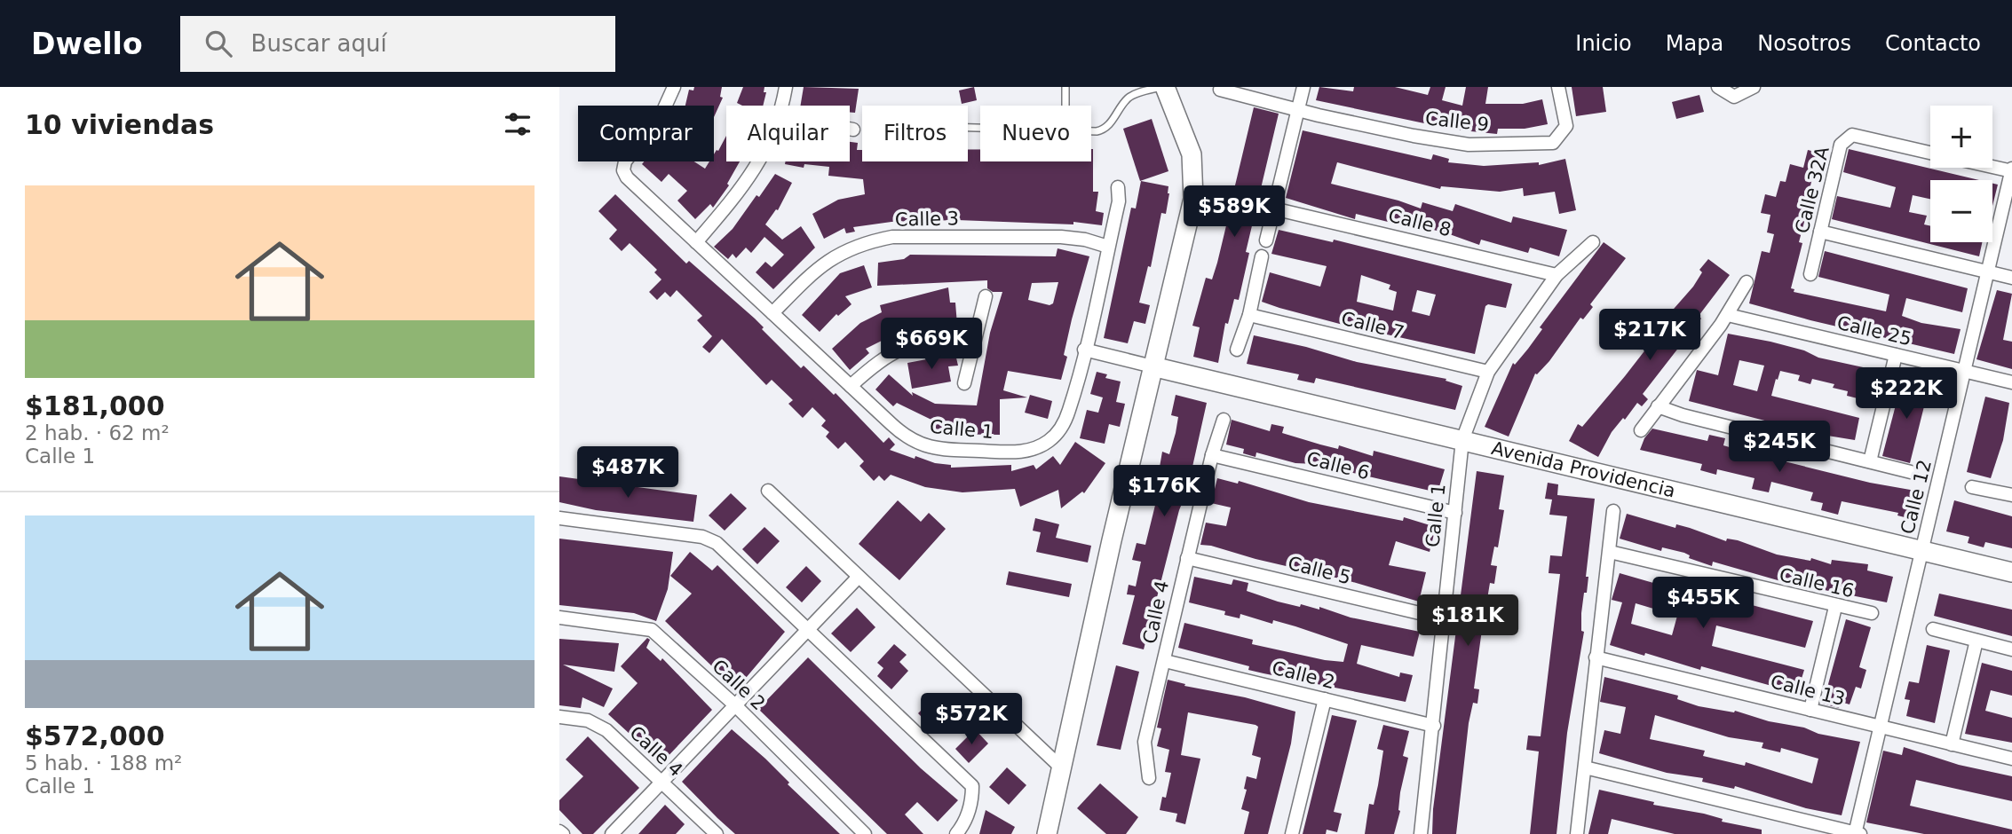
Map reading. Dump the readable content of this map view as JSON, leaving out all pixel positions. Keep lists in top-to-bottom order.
{
  "streets": {
    "street": [
      "Calle 9",
      "Calle 32A",
      "Calle 3",
      "Calle 8",
      "Calle 7",
      "Calle 25",
      "Calle 1",
      "Calle 6",
      "Avenida Providencia",
      "Calle 12",
      "Calle 5",
      "Calle 16",
      "Calle 4",
      "Calle 2",
      "Calle 13"
    ]
  },
  "crossings": [
    ["Calle 3", "Calle 1"],
    ["Calle 8", "Calle 1"],
    ["Calle 7", "Calle 1"],
    ["Calle 25", "Calle 12"],
    ["Calle 1", "Calle 6"],
    ["Calle 1", "Avenida Providencia"],
    ["Calle 1", "Calle 5"],
    ["Calle 1", "Calle 2"],
    ["Calle 6", "Calle 4"],
    ["Avenida Providencia", "Calle 12"],
    ["Calle 12", "Calle 13"],
    ["Calle 5", "Calle 4"],
    ["Calle 4", "Calle 2"]
  ],
  "page": {
    "header": "Dwello",
    "search": "Buscar aquí",
    "nav": [
      "Inicio",
      "Mapa",
      "Nosotros",
      "Contacto"
    ],
    "heading": "10 viviendas",
    "map_buttons": ["+", "−"],
    "chip": [
      "Comprar",
      "Alquilar",
      "Filtros",
      "Nuevo"
    ],
    "list": [
      {
        "name": "$181,000",
        "note": "2 hab. · 62 m² · Calle 1"
      },
      {
        "name": "$572,000",
        "note": "5 hab. · 188 m² · Calle 1"
      }
    ],
    "price": [
      "$589K",
      "$217K",
      "$669K",
      "$222K",
      "$245K",
      "$487K",
      "$176K",
      "$455K",
      "$181K",
      "$572K"
    ]
  }
}
